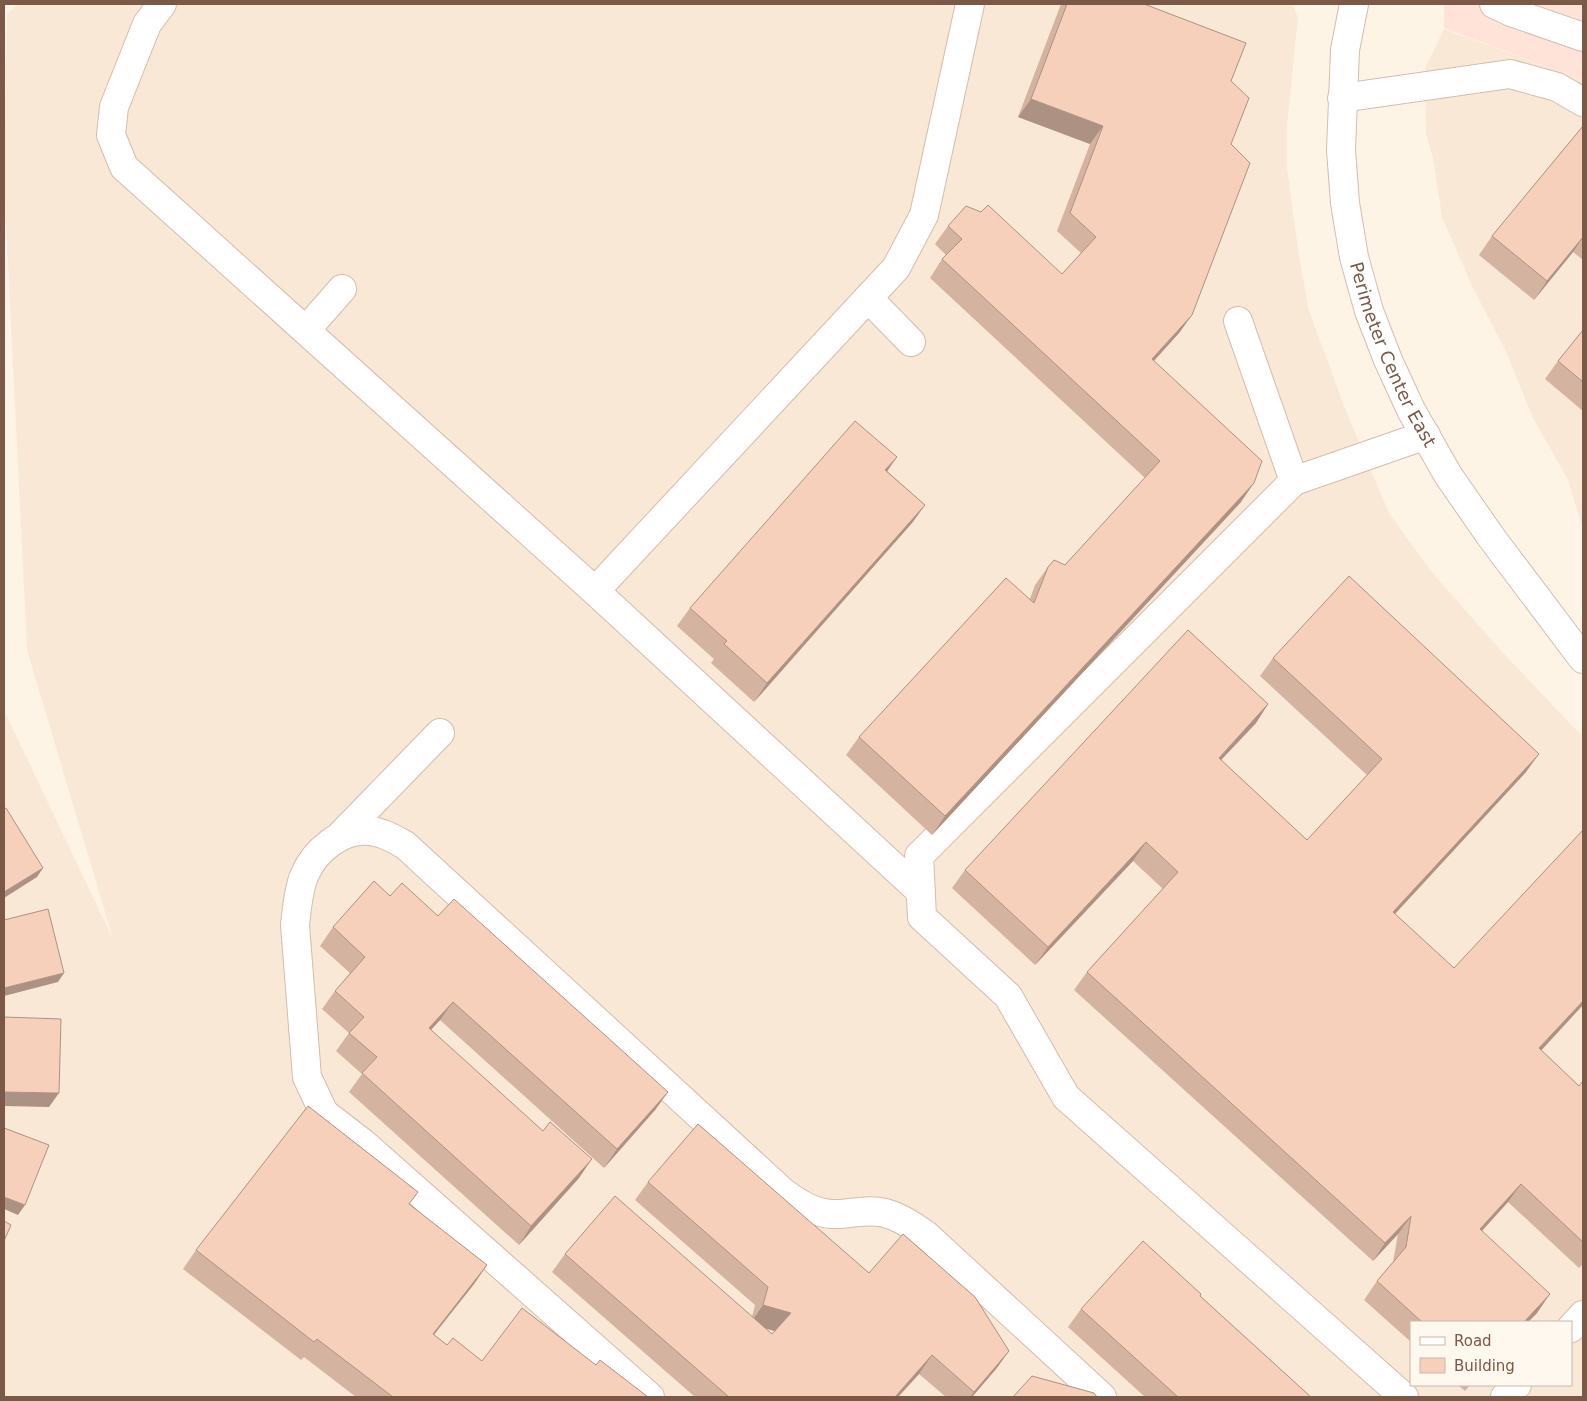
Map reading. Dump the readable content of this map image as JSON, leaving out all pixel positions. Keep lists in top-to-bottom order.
{
  "streets": {
    "street": ["Perimeter Center East"]
  },
  "legend": ["Road", "Building"]
}
